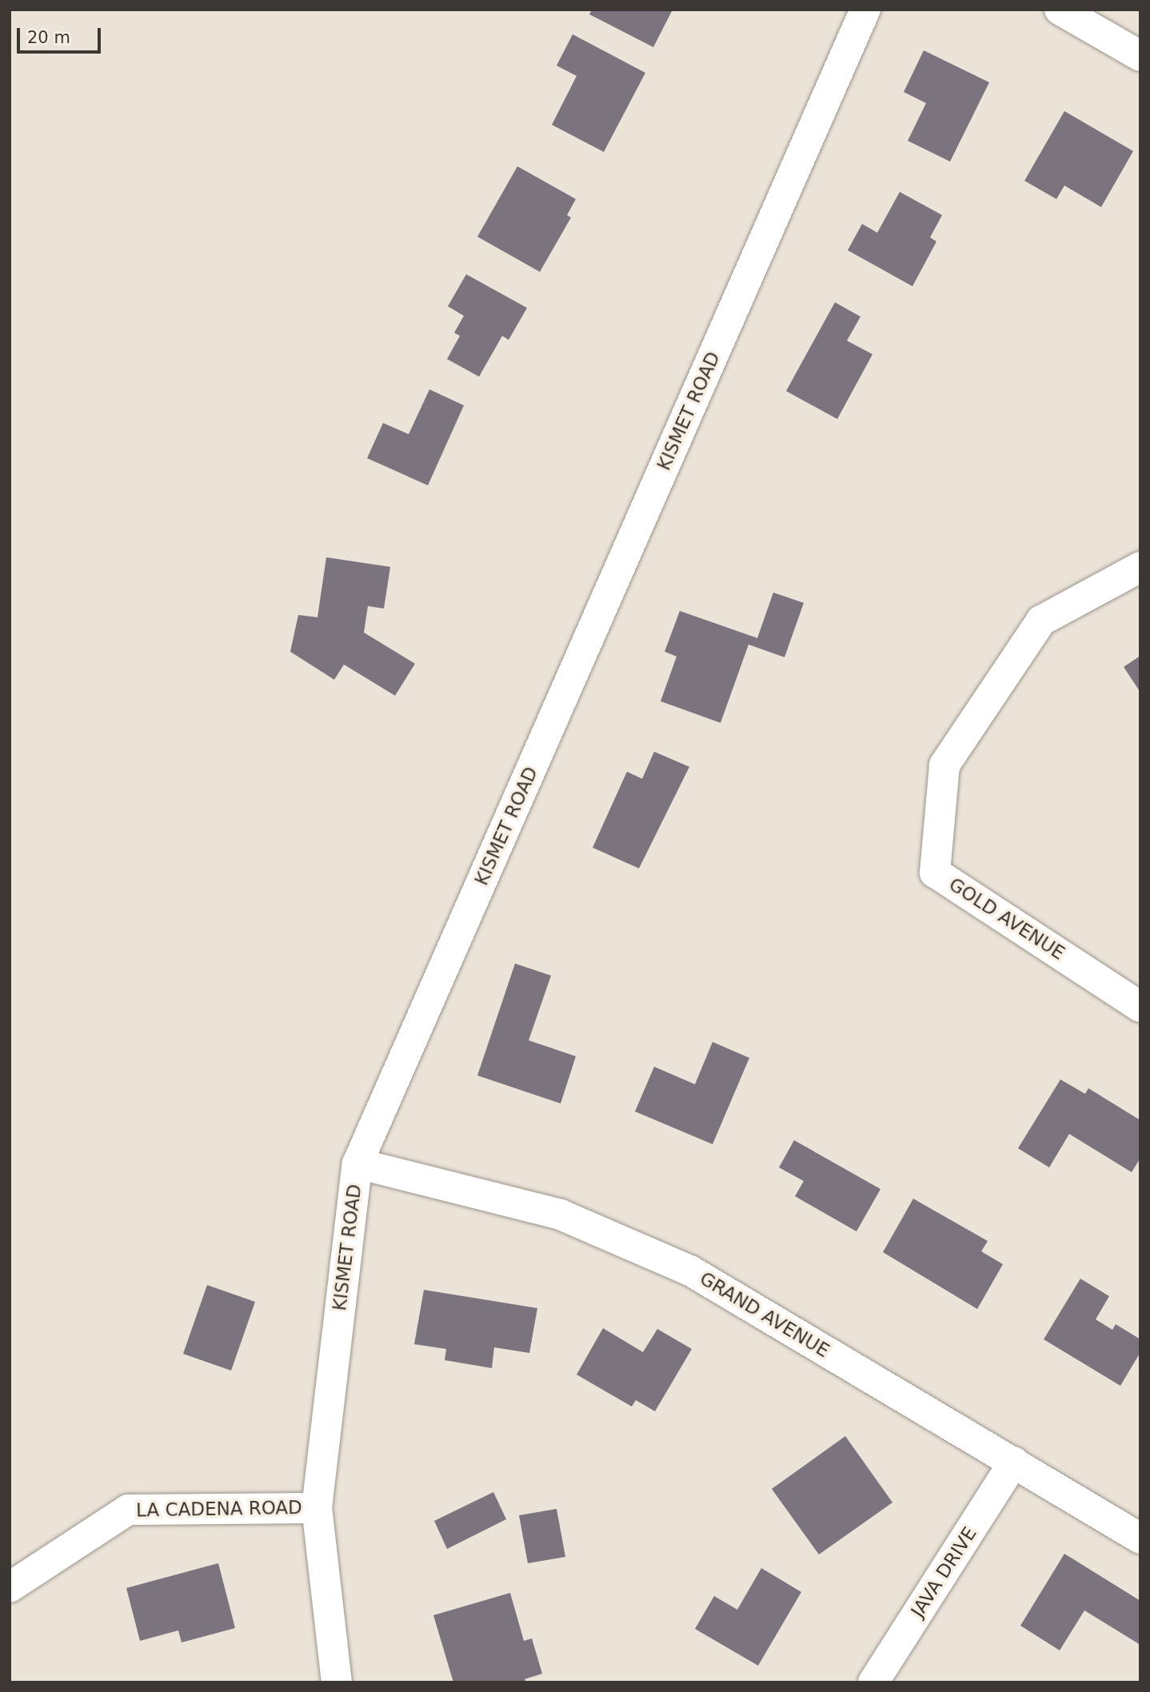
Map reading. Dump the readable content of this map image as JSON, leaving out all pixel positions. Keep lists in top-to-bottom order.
{
  "streets": {
    "street": [
      "KISMET ROAD",
      "GOLD AVENUE",
      "GRAND AVENUE",
      "LA CADENA ROAD",
      "JAVA DRIVE"
    ]
  },
  "crossings": [
    ["KISMET ROAD", "GRAND AVENUE"],
    ["KISMET ROAD", "LA CADENA ROAD"],
    ["GRAND AVENUE", "JAVA DRIVE"]
  ],
  "scale_bar": "20 m"
}
